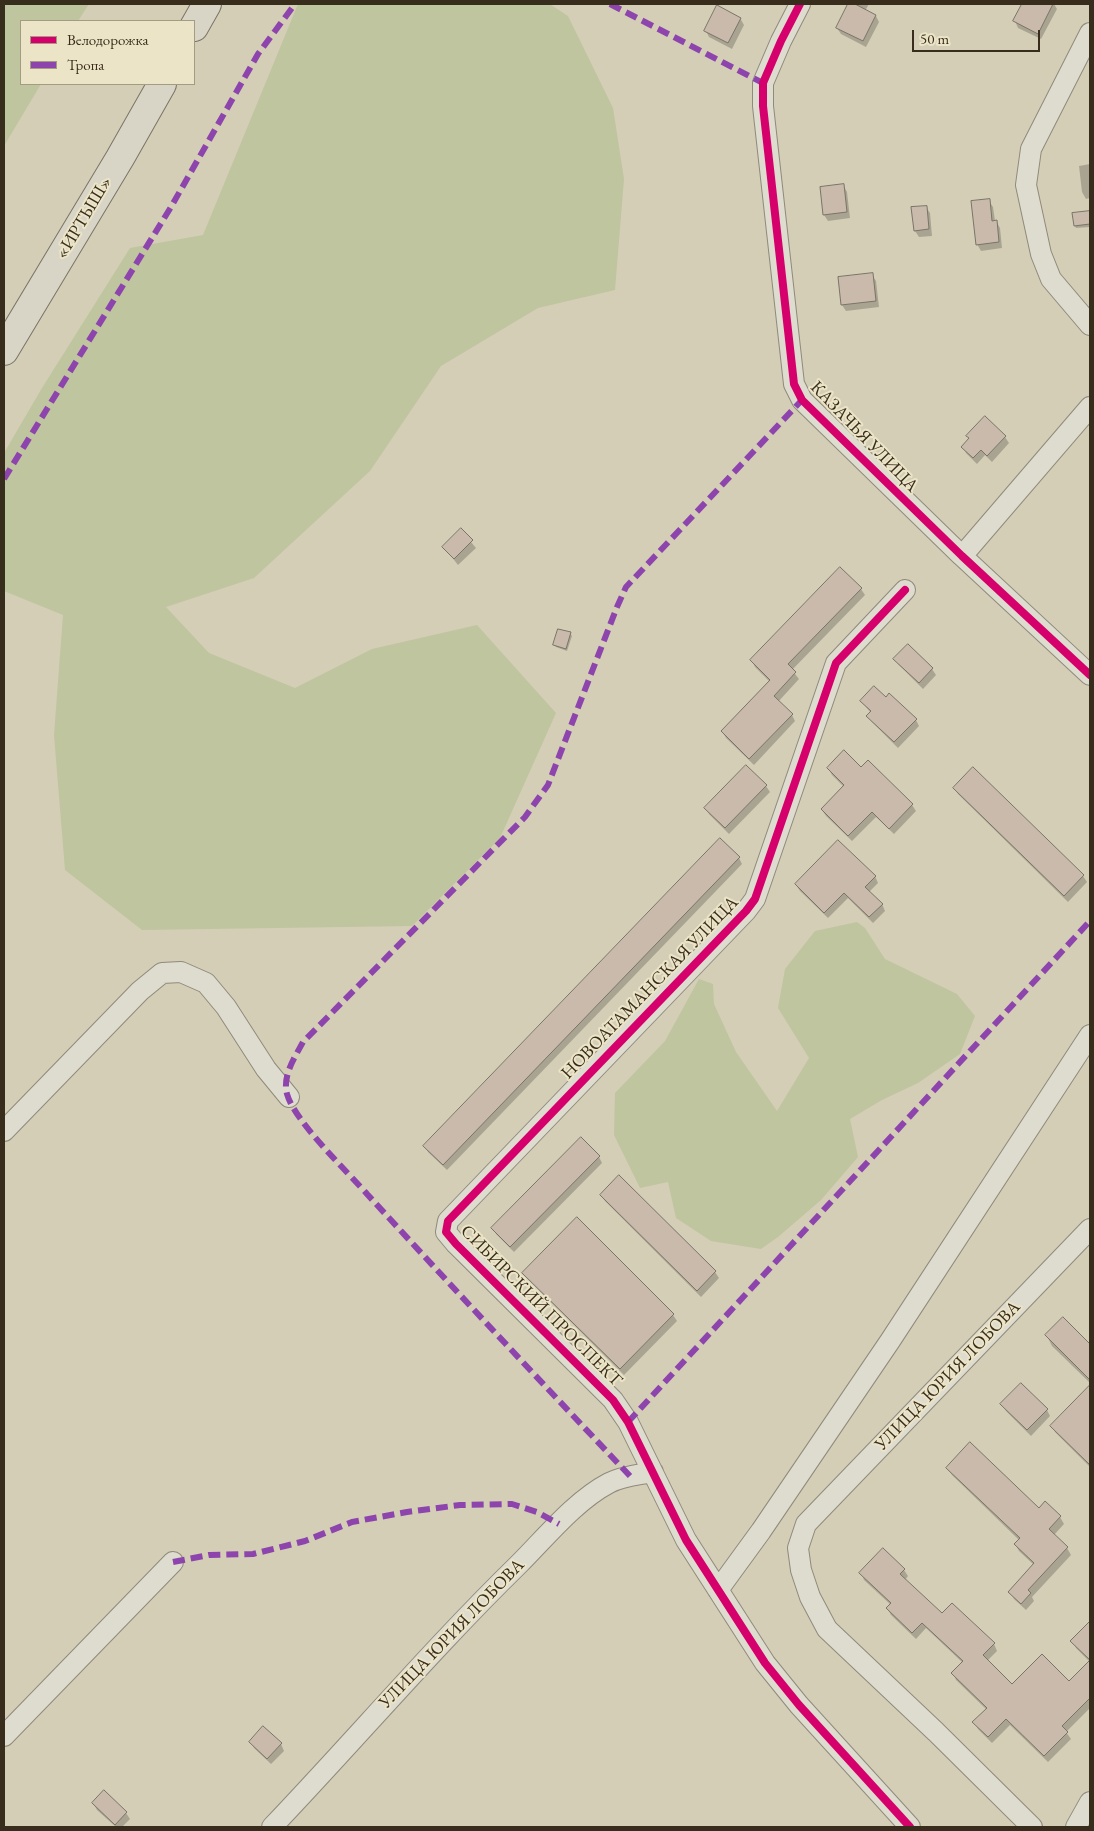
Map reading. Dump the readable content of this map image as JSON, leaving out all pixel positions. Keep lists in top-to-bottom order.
{
  "streets": {
    "highway": ["«ИРТЫШ»"],
    "street": [
      "КАЗАЧЬЯ УЛИЦА",
      "НОВОАТАМАНСКАЯ УЛИЦА",
      "СИБИРСКИЙ ПРОСПЕКТ",
      "УЛИЦА ЮРИЯ ЛОБОВА"
    ]
  },
  "crossings": [
    ["НОВОАТАМАНСКАЯ УЛИЦА", "СИБИРСКИЙ ПРОСПЕКТ"],
    ["СИБИРСКИЙ ПРОСПЕКТ", "УЛИЦА ЮРИЯ ЛОБОВА"]
  ],
  "legend": ["Велодорожка", "Тропа"],
  "scale_bar": "50 m"
}
